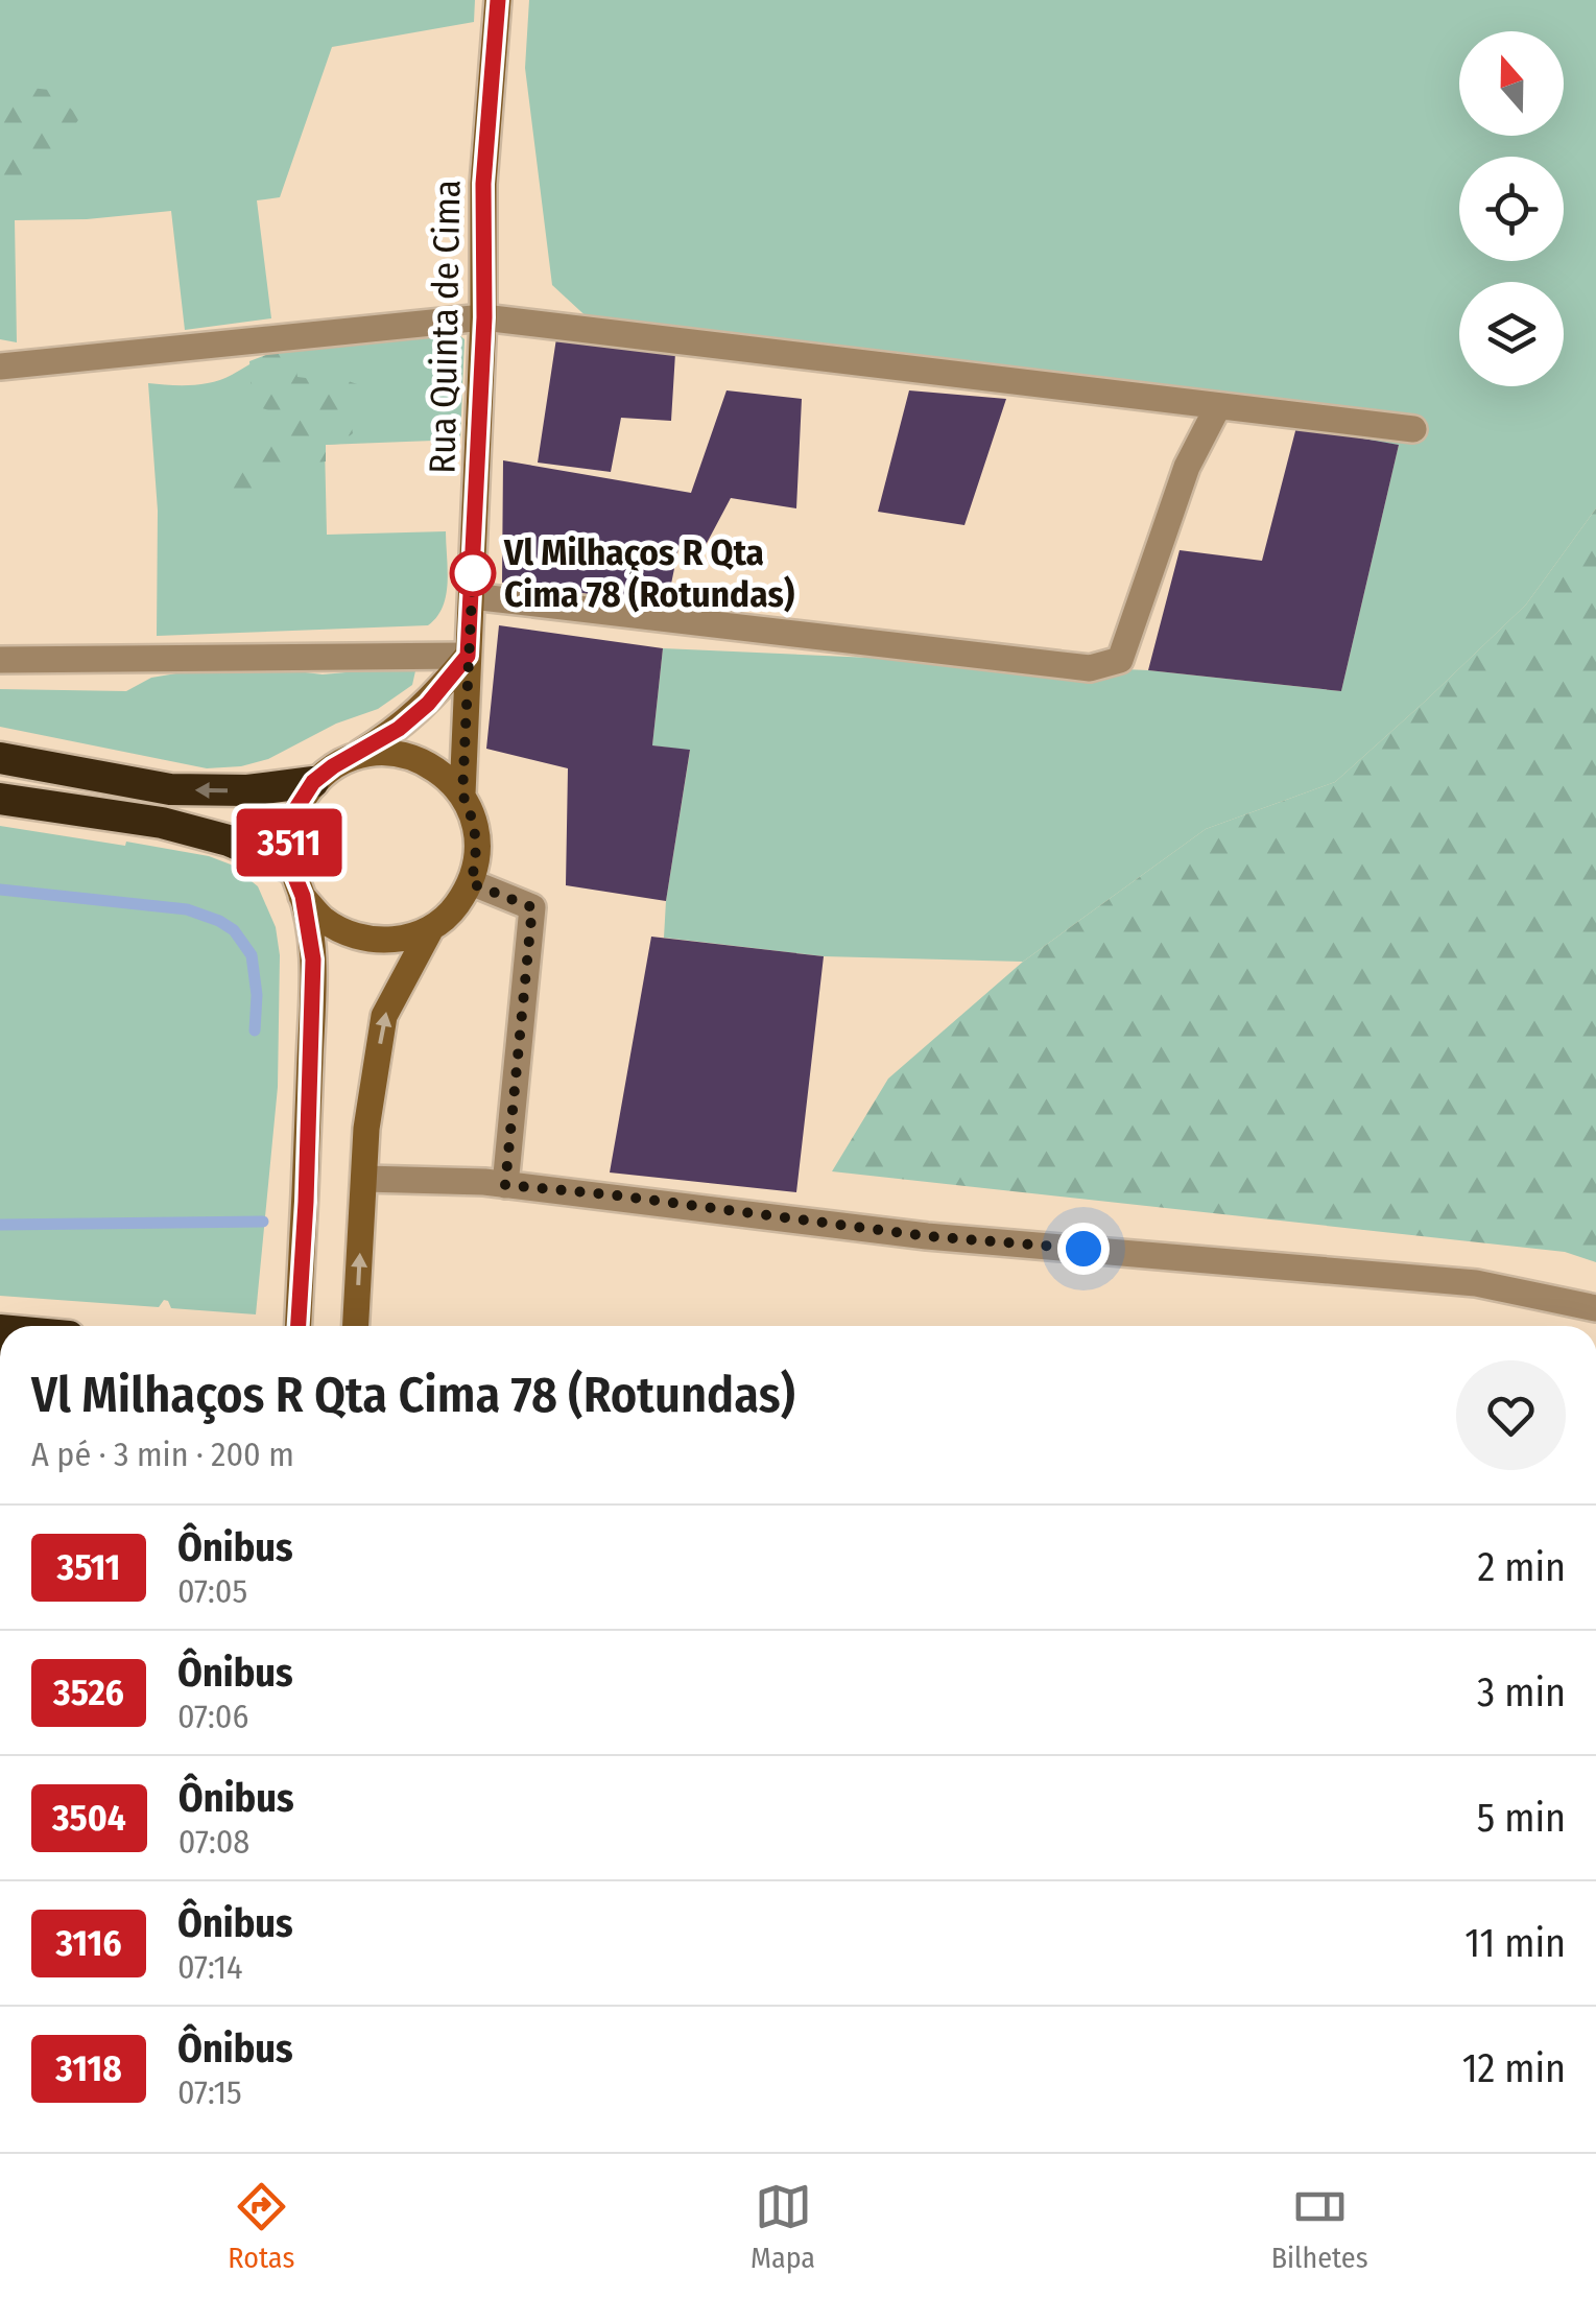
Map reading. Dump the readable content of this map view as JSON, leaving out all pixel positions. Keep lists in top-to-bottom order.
{
  "streets": {
    "street": ["Rua Quinta de Cima"]
  },
  "places": ["Vl Milhaços R Qta Cima 78 (Rotundas)"],
  "lines": ["bus line 3511"],
  "north": "top",
  "page": {
    "on_map": "3511",
    "heading": ["Vl Milhaços R Qta Cima 78 (Rotundas)", "A pé · 3 min · 200 m"],
    "list": [
      {
        "mark": "3511",
        "name": "Ônibus",
        "note": "07:05",
        "value": "2 min"
      },
      {
        "mark": "3526",
        "name": "Ônibus",
        "note": "07:06",
        "value": "3 min"
      },
      {
        "mark": "3504",
        "name": "Ônibus",
        "note": "07:08",
        "value": "5 min"
      },
      {
        "mark": "3116",
        "name": "Ônibus",
        "note": "07:14",
        "value": "11 min"
      },
      {
        "mark": "3118",
        "name": "Ônibus",
        "note": "07:15",
        "value": "12 min"
      }
    ],
    "tabs": ["Rotas", "Mapa", "Bilhetes"]
  }
}
